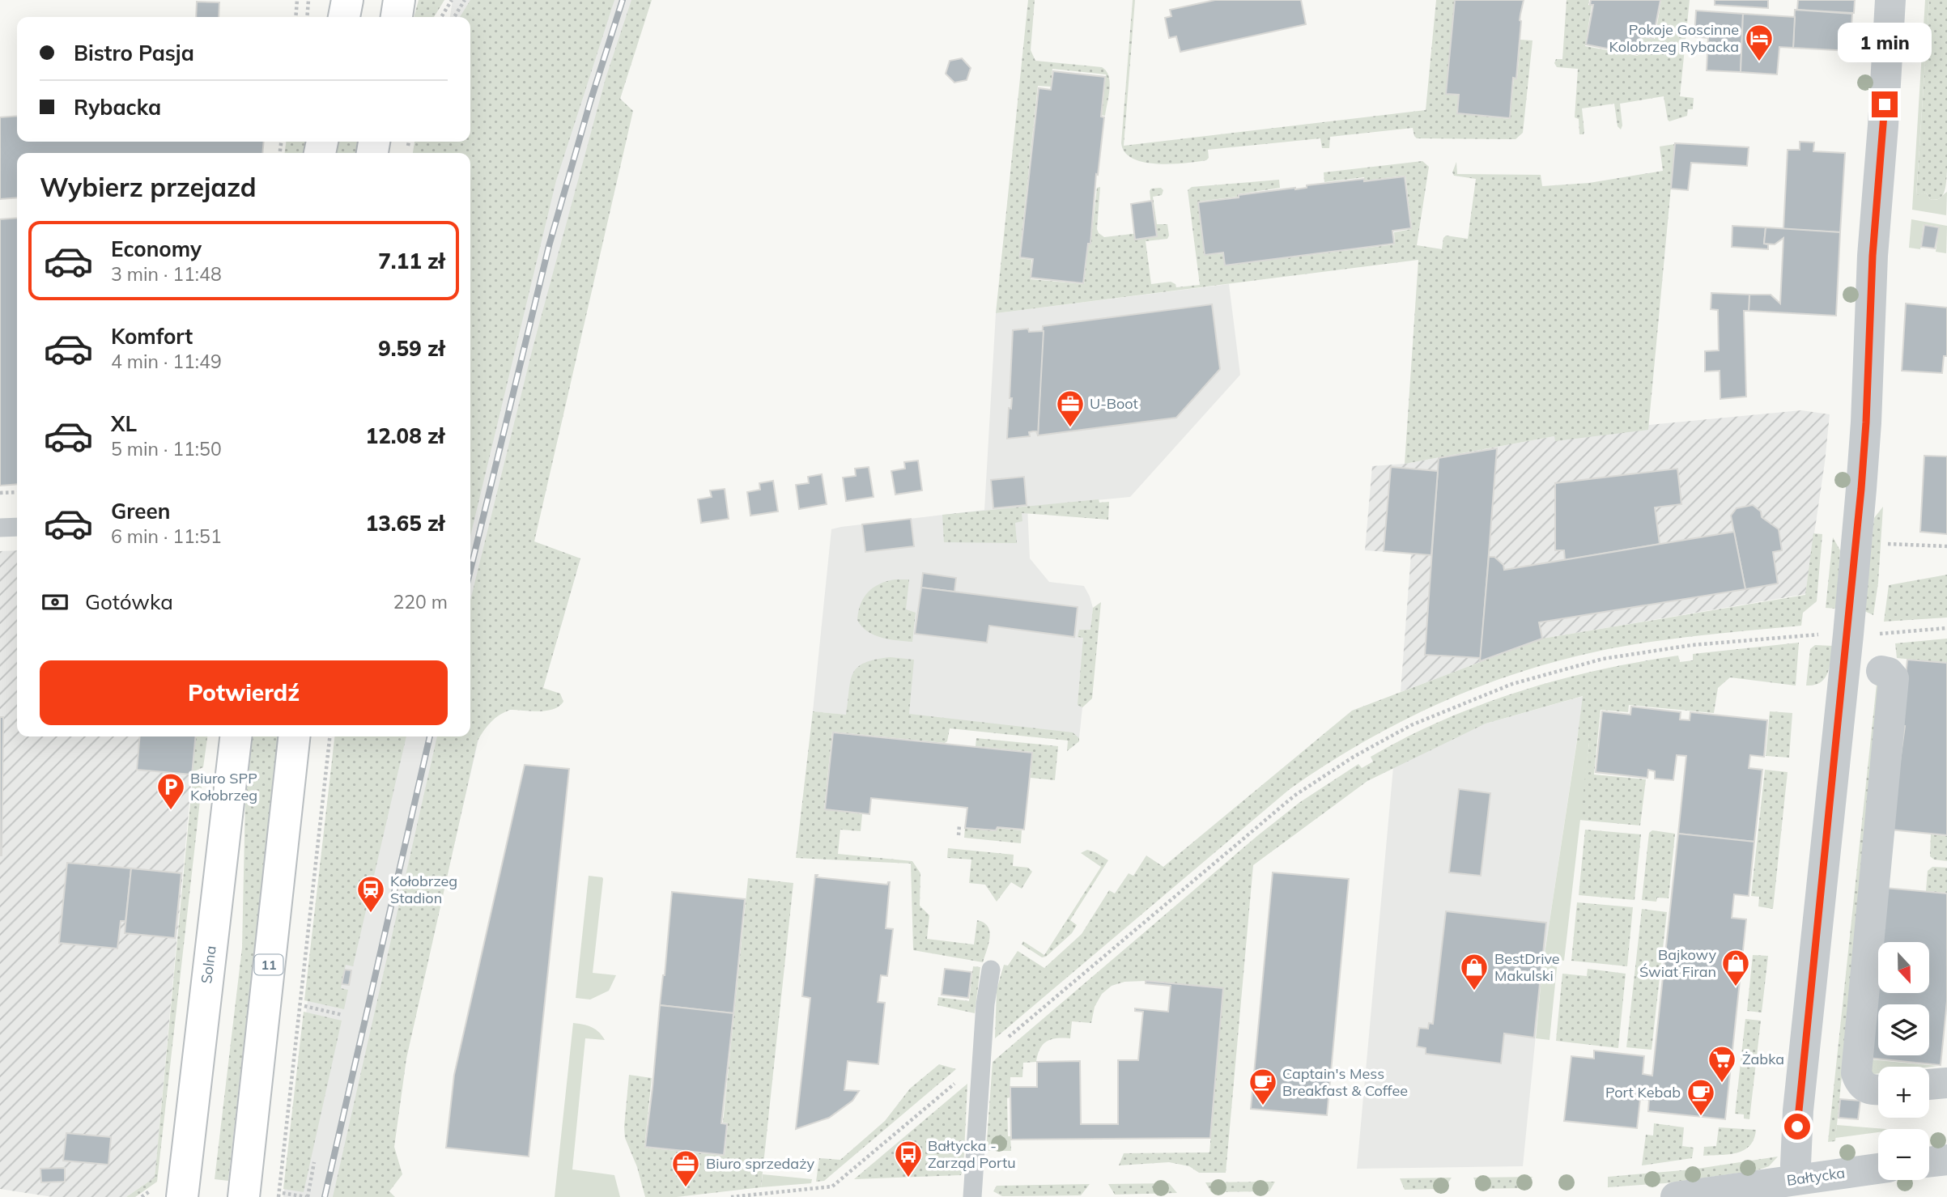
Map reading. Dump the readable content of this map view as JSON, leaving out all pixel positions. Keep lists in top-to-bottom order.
{
  "streets": {
    "main road": ["Solna", "11"],
    "street": ["Bałtycka"]
  },
  "places": {
    "hotel": ["Pokoje Goscinne Kolobrzeg Rybacka"],
    "office": ["U-Boot", "Biuro sprzedaży"],
    "parking": ["Biuro SPP Kołobrzeg"],
    "station": ["Kołobrzeg Stadion"],
    "shop": ["Bajkowy Świat Firan", "BestDrive Makulski"],
    "supermarket": ["Żabka"],
    "cafe": ["Captain's Mess Breakfast & Coffee", "Port Kebab"],
    "bus stop": ["Bałtycka - Zarząd Portu"]
  },
  "north": "bottom",
  "page": {
    "banner": ["Bistro Pasja", "Rybacka"],
    "bubble": "1 min",
    "heading": "Wybierz przejazd",
    "list": [
      {
        "name": "Economy",
        "note": "3 min · 11:48",
        "value": "7.11 zł"
      },
      {
        "name": "Komfort",
        "note": "4 min · 11:49",
        "value": "9.59 zł"
      },
      {
        "name": "XL",
        "note": "5 min · 11:50",
        "value": "12.08 zł"
      },
      {
        "name": "Green",
        "note": "6 min · 11:51",
        "value": "13.65 zł"
      }
    ],
    "pay": ["Gotówka", "220 m"],
    "buttons": "Potwierdź",
    "map_buttons": ["+", "−"]
  }
}
